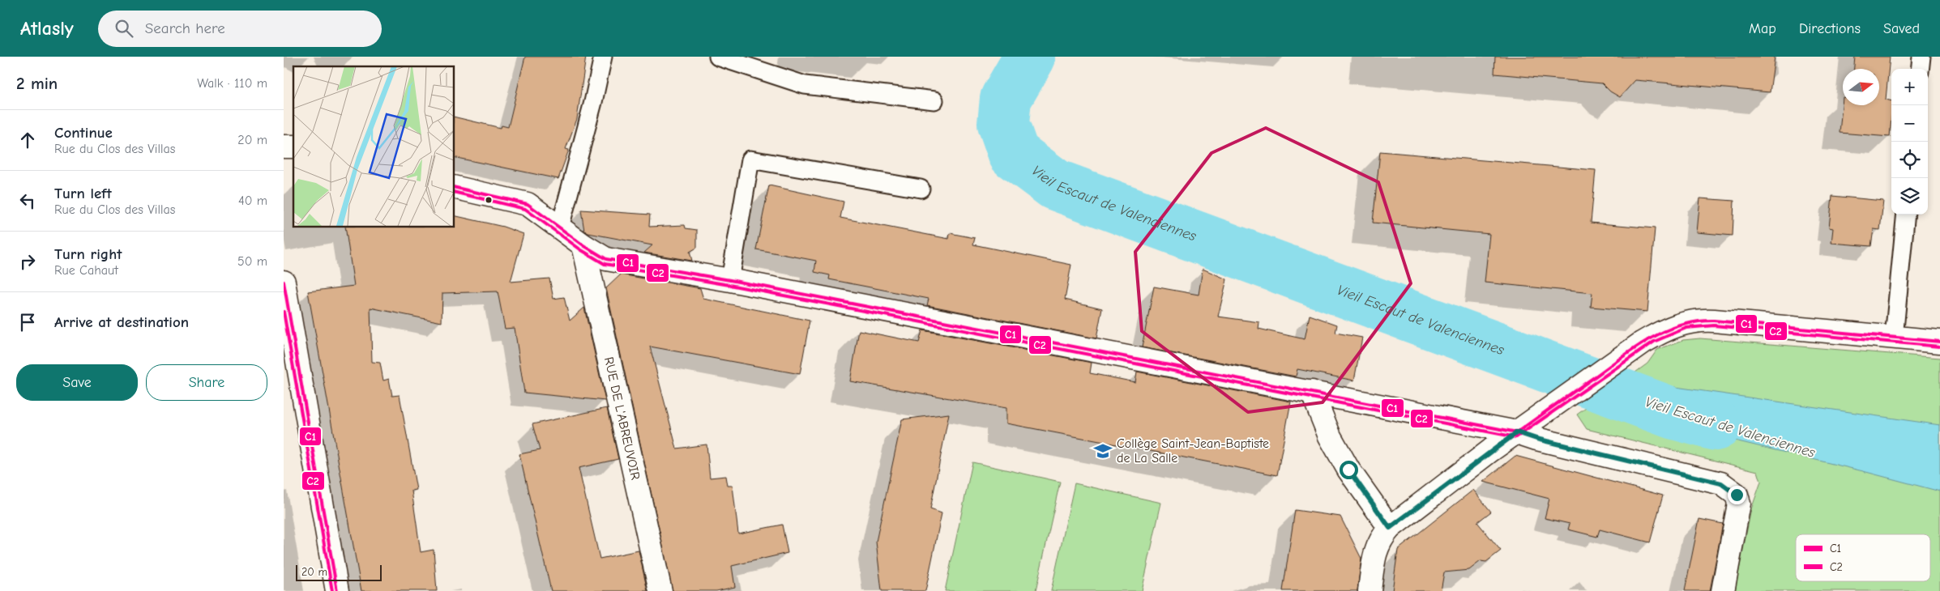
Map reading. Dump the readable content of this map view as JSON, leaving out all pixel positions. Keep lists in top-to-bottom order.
{
  "streets": {
    "street": ["RUE DE L'ABREUVOIR"]
  },
  "water": ["Vieil Escaut de Valenciennes"],
  "places": {
    "school or university": ["Collège Saint-Jean-Baptiste de La Salle"]
  },
  "lines": ["transit line C1", "transit line C2"],
  "legend": ["C1", "C2"],
  "scale_bar": "20 m",
  "north": "right",
  "page": {
    "header": "Atlasly",
    "search": "Search here",
    "nav": ["Map", "Directions", "Saved"],
    "heading": ["2 min", "Walk · 110 m"],
    "map_buttons": ["+", "−"],
    "list": [
      ["Continue", "Rue du Clos des Villas", "20 m"],
      ["Turn left", "Rue du Clos des Villas", "40 m"],
      ["Turn right", "Rue Cahaut", "50 m"],
      "Arrive at destination"
    ],
    "buttons": ["Save", "Share"],
    "scale": "20 m"
  }
}
